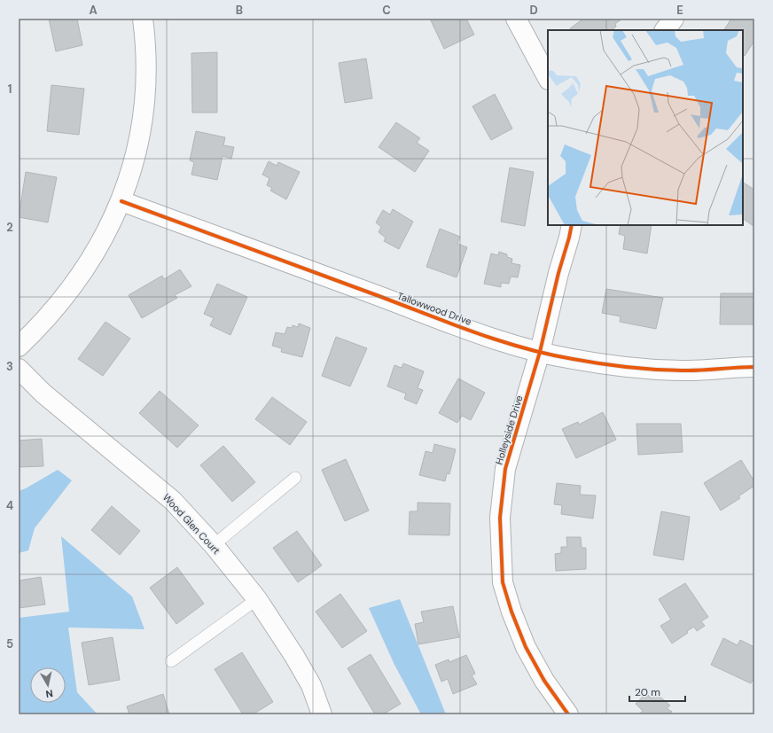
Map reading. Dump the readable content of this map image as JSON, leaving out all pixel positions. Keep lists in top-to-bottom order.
{
  "streets": {
    "street": ["Tallowwood Drive", "Holleyside Drive", "Wood Glen Court"]
  },
  "crossings": [
    ["Tallowwood Drive", "Holleyside Drive"]
  ],
  "scale_bar": "20 m",
  "north": "bottom",
  "grid": {
    "columns": [
      "A",
      "B",
      "C",
      "D",
      "E"
    ],
    "rows": [
      "1",
      "2",
      "3",
      "4",
      "5"
    ]
  }
}
